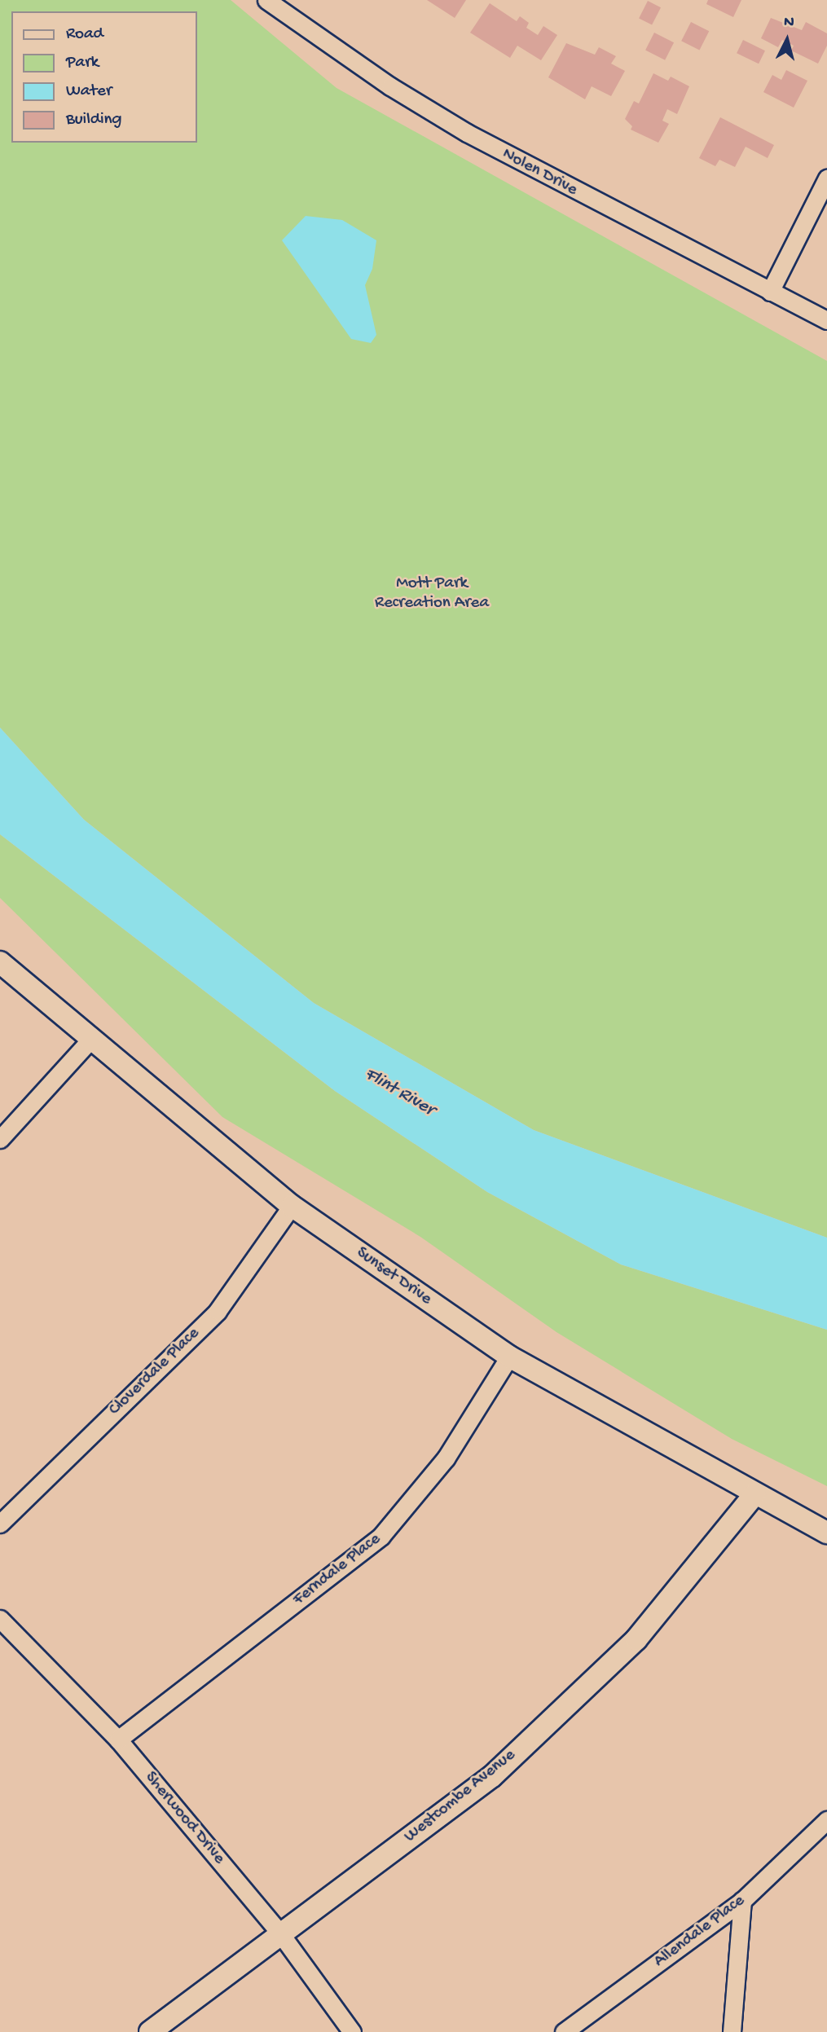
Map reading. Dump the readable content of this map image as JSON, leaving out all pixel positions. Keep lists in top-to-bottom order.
{
  "streets": {
    "street": [
      "Nolen Drive",
      "Sunset Drive",
      "Cloverdale Place",
      "Ferndale Place",
      "Westcombe Avenue",
      "Sherwood Drive",
      "Allendale Place"
    ]
  },
  "crossings": [
    ["Sunset Drive", "Cloverdale Place"],
    ["Sunset Drive", "Ferndale Place"],
    ["Sunset Drive", "Westcombe Avenue"],
    ["Ferndale Place", "Sherwood Drive"],
    ["Westcombe Avenue", "Sherwood Drive"]
  ],
  "water": ["Flint River"],
  "parks": ["Mott Park Recreation Area"],
  "legend": [
    "Road",
    "Park",
    "Water",
    "Building"
  ],
  "north": "top"
}
